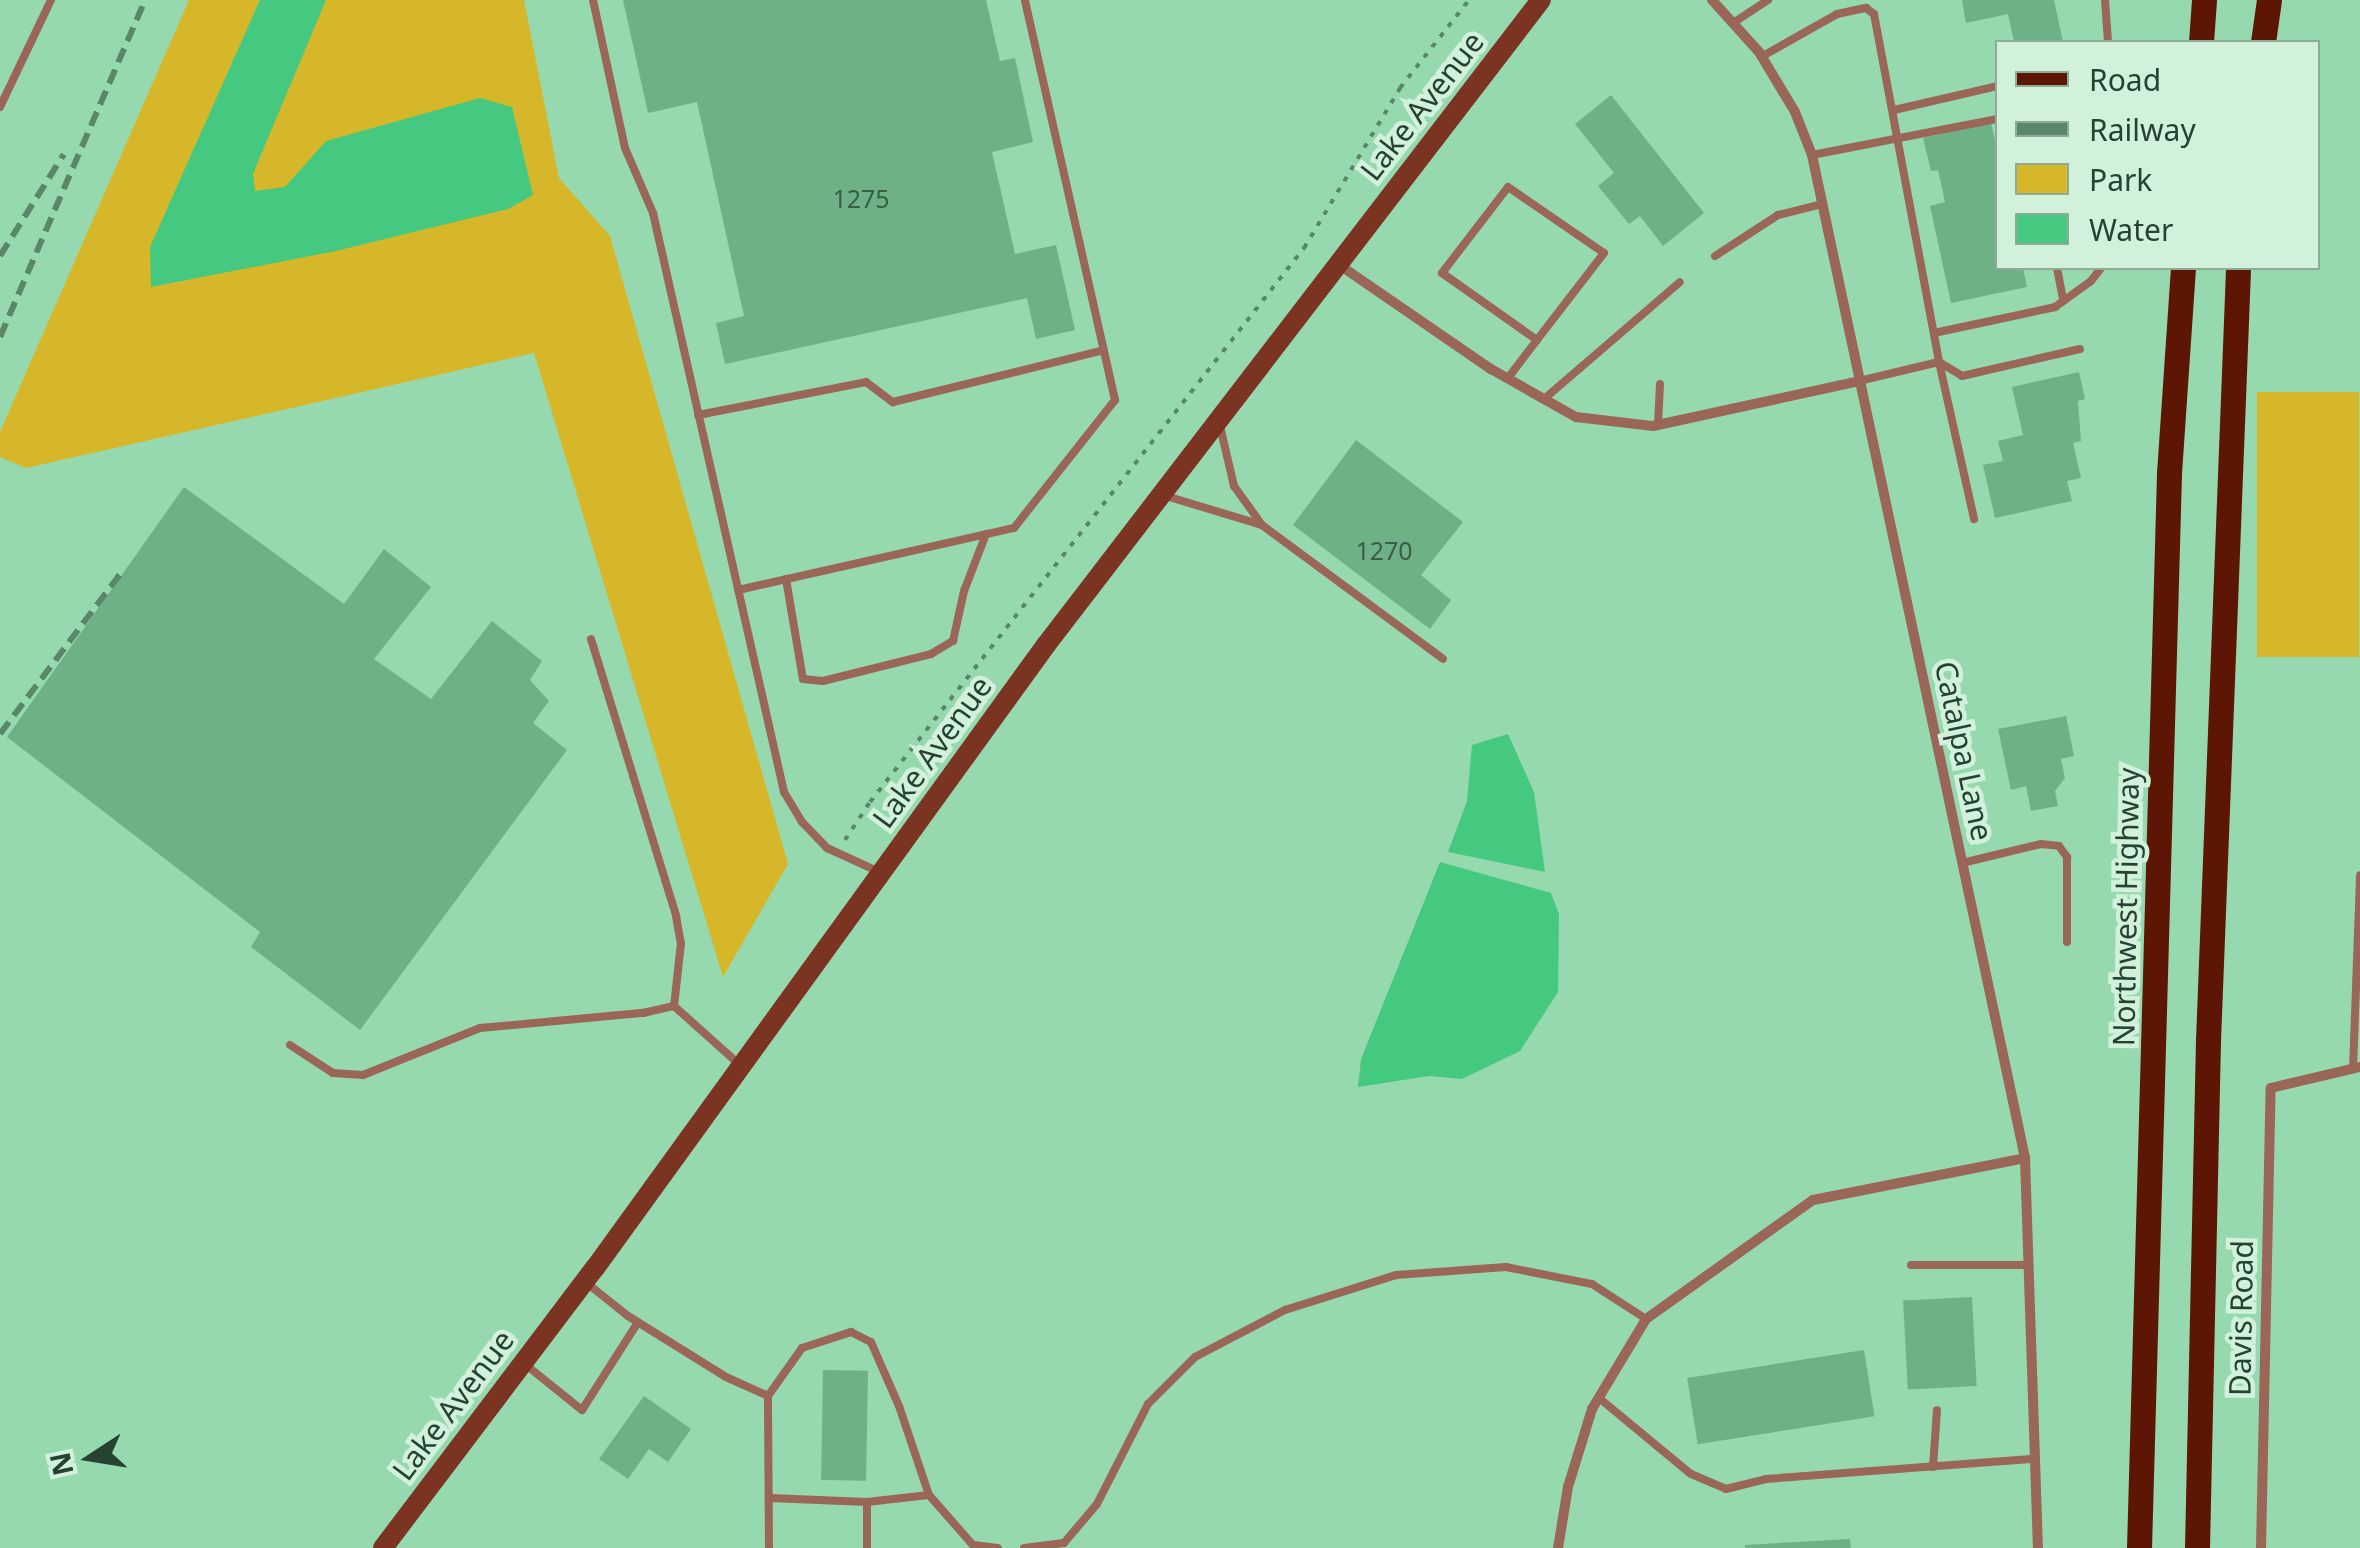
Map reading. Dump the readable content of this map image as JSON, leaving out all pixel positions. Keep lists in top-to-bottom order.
{
  "streets": {
    "main road": ["Northwest Highway"],
    "street": ["Lake Avenue", "Catalpa Lane", "Davis Road"]
  },
  "house_numbers": ["1275", "1270"],
  "legend": [
    "Road",
    "Railway",
    "Park",
    "Water"
  ],
  "north": "left"
}
